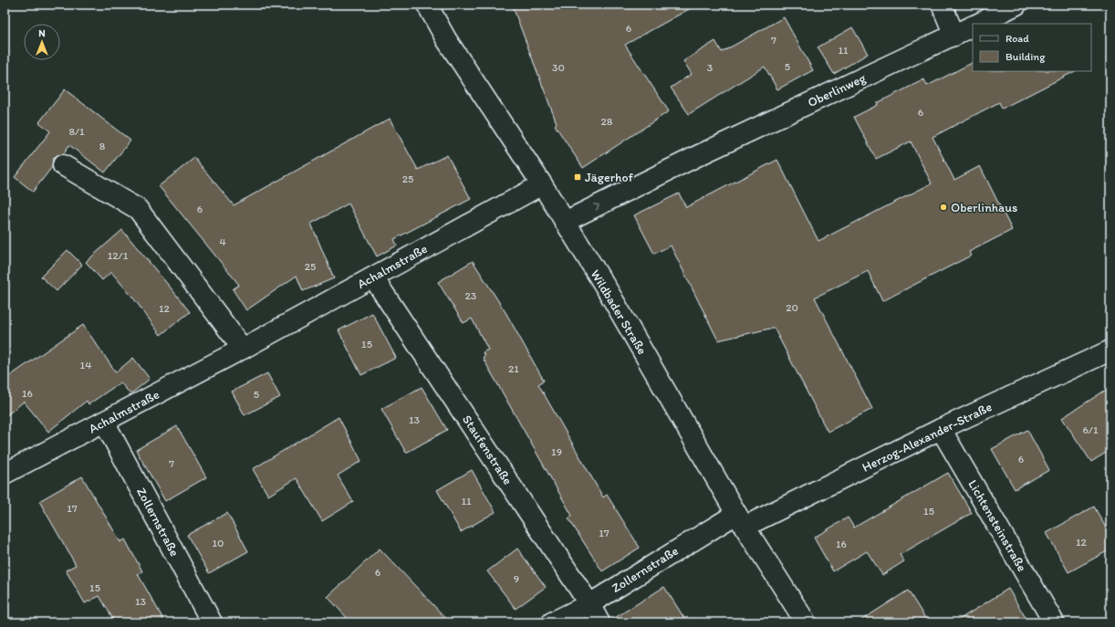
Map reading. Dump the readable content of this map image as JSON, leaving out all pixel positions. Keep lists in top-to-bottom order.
{
  "streets": {
    "street": [
      "Oberlinweg",
      "Achalmstraße",
      "Wildbader Straße",
      "Herzog-Alexander-Straße",
      "Staufenstraße",
      "Zollernstraße",
      "Lichtensteinstraße"
    ]
  },
  "crossings": [
    ["Oberlinweg", "Wildbader Straße"],
    ["Achalmstraße", "Wildbader Straße"],
    ["Achalmstraße", "Staufenstraße"],
    ["Achalmstraße", "Zollernstraße"],
    ["Wildbader Straße", "Herzog-Alexander-Straße"],
    ["Wildbader Straße", "Zollernstraße"],
    ["Herzog-Alexander-Straße", "Zollernstraße"],
    ["Herzog-Alexander-Straße", "Lichtensteinstraße"],
    ["Staufenstraße", "Zollernstraße"]
  ],
  "one_way": ["Oberlinweg"],
  "places": {
    "transit": ["Jägerhof"],
    "other": ["Oberlinhaus"]
  },
  "house_numbers": [
    "6",
    "7",
    "11",
    "5",
    "30",
    "3",
    "6",
    "28",
    "8/1",
    "8",
    "25",
    "6",
    "4",
    "12/1",
    "25",
    "23",
    "20",
    "12",
    "15",
    "14",
    "21",
    "16",
    "5",
    "13",
    "6/1",
    "19",
    "6",
    "7",
    "11",
    "17",
    "15",
    "17",
    "12",
    "10",
    "16",
    "6",
    "9",
    "15",
    "13"
  ],
  "legend": ["Road", "Building"],
  "north": "top"
}
